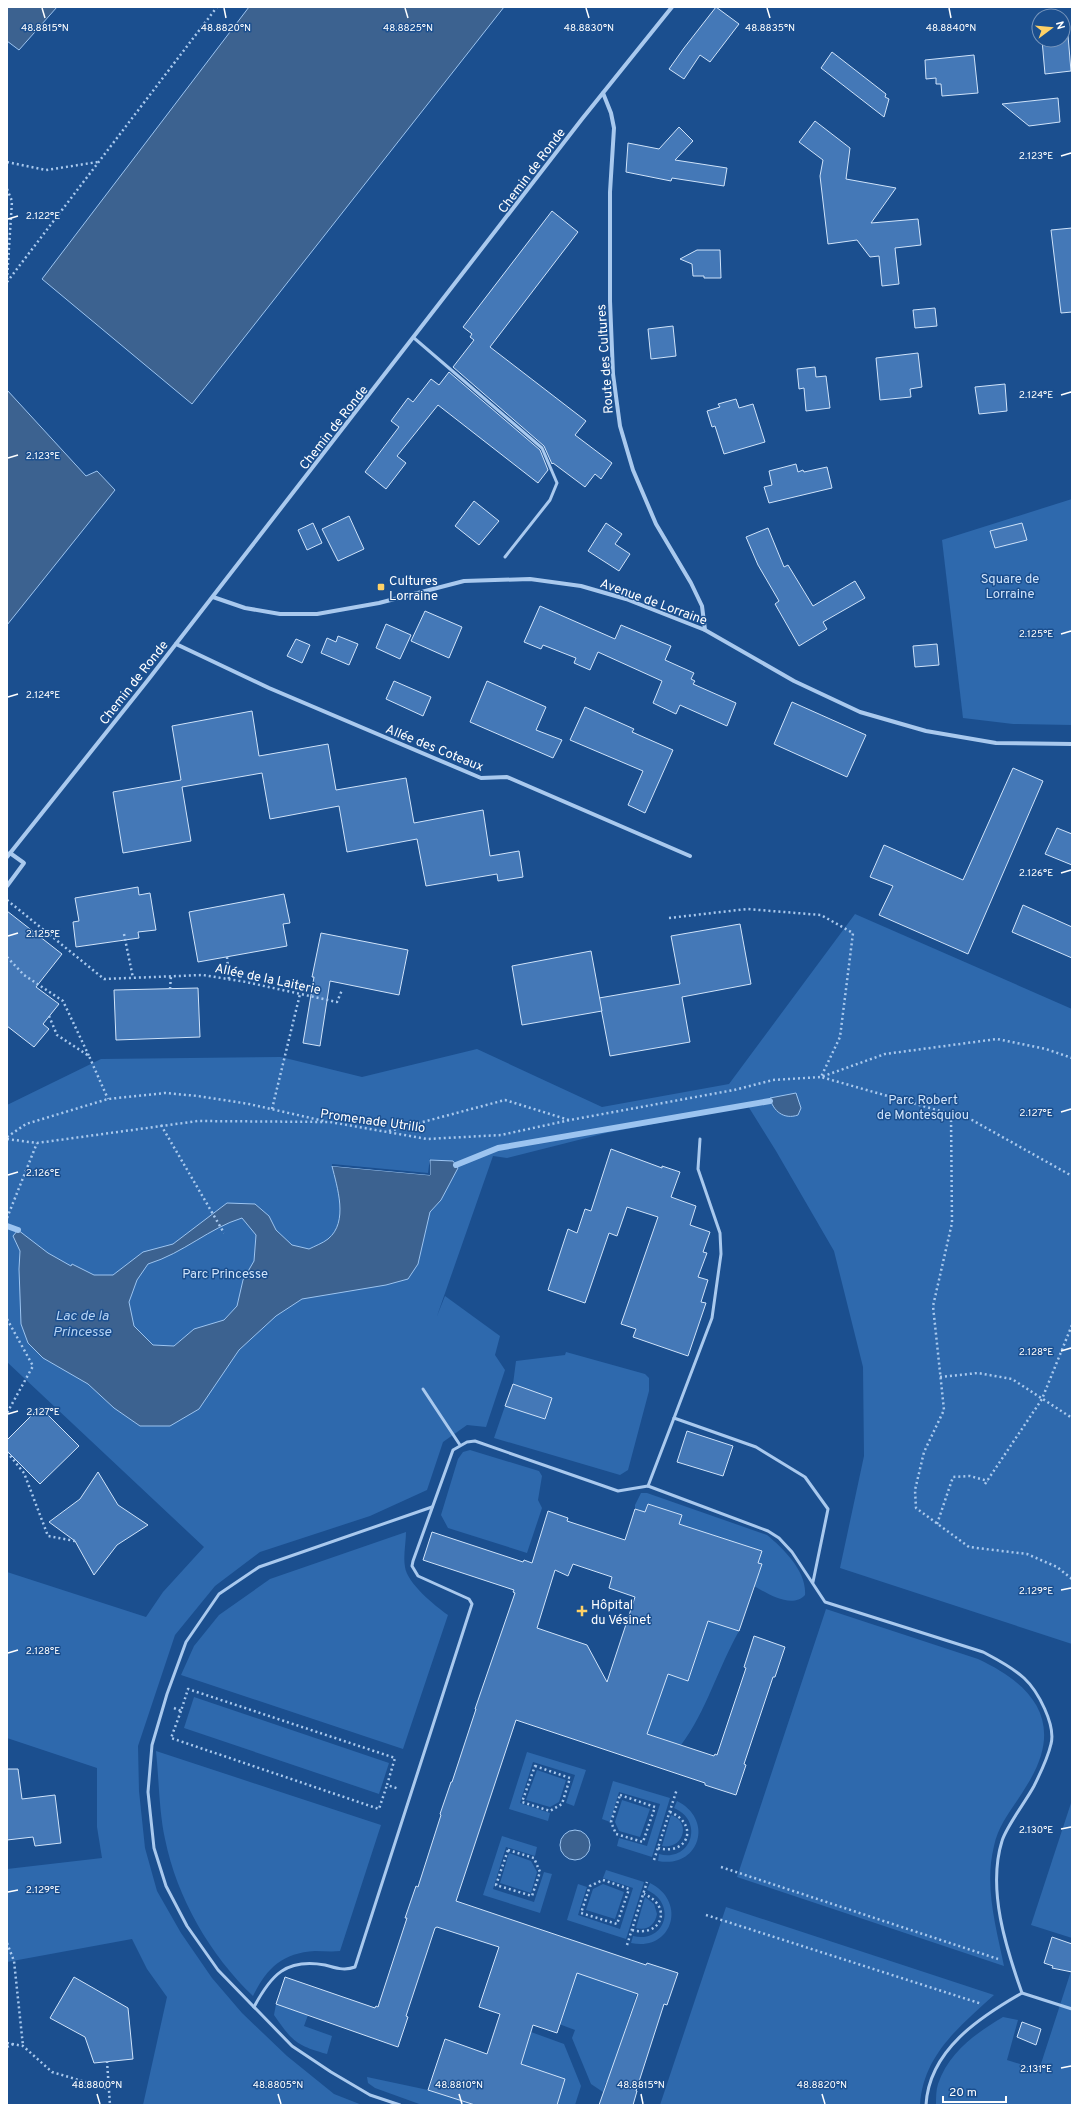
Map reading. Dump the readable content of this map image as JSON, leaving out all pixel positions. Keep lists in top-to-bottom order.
{
  "streets": {
    "street": [
      "Chemin de Ronde",
      "Route des Cultures",
      "Avenue de Lorraine",
      "Allée des Coteaux"
    ],
    "path": ["Allée de la Laiterie", "Promenade Utrillo"]
  },
  "crossings": [
    ["Chemin de Ronde", "Route des Cultures"],
    ["Chemin de Ronde", "Avenue de Lorraine"],
    ["Chemin de Ronde", "Allée des Coteaux"],
    ["Route des Cultures", "Avenue de Lorraine"]
  ],
  "water": ["Lac de la Princesse"],
  "parks": ["Square de Lorraine", "Parc Robert de Montesquiou", "Parc Princesse"],
  "places": {
    "transit": ["Cultures Lorraine"],
    "health": ["Hôpital du Vésinet"]
  },
  "scale_bar": "20 m",
  "north": "right",
  "coordinates": [
    "48.8815°N",
    "48.8820°N",
    "48.8825°N",
    "48.8830°N",
    "48.8835°N",
    "48.8840°N",
    "2.123°E",
    "2.122°E",
    "2.124°E",
    "2.125°E",
    "2.126°E",
    "2.127°E",
    "2.128°E",
    "2.129°E",
    "2.130°E",
    "2.131°E",
    "48.8800°N",
    "48.8805°N",
    "48.8810°N"
  ]
}
